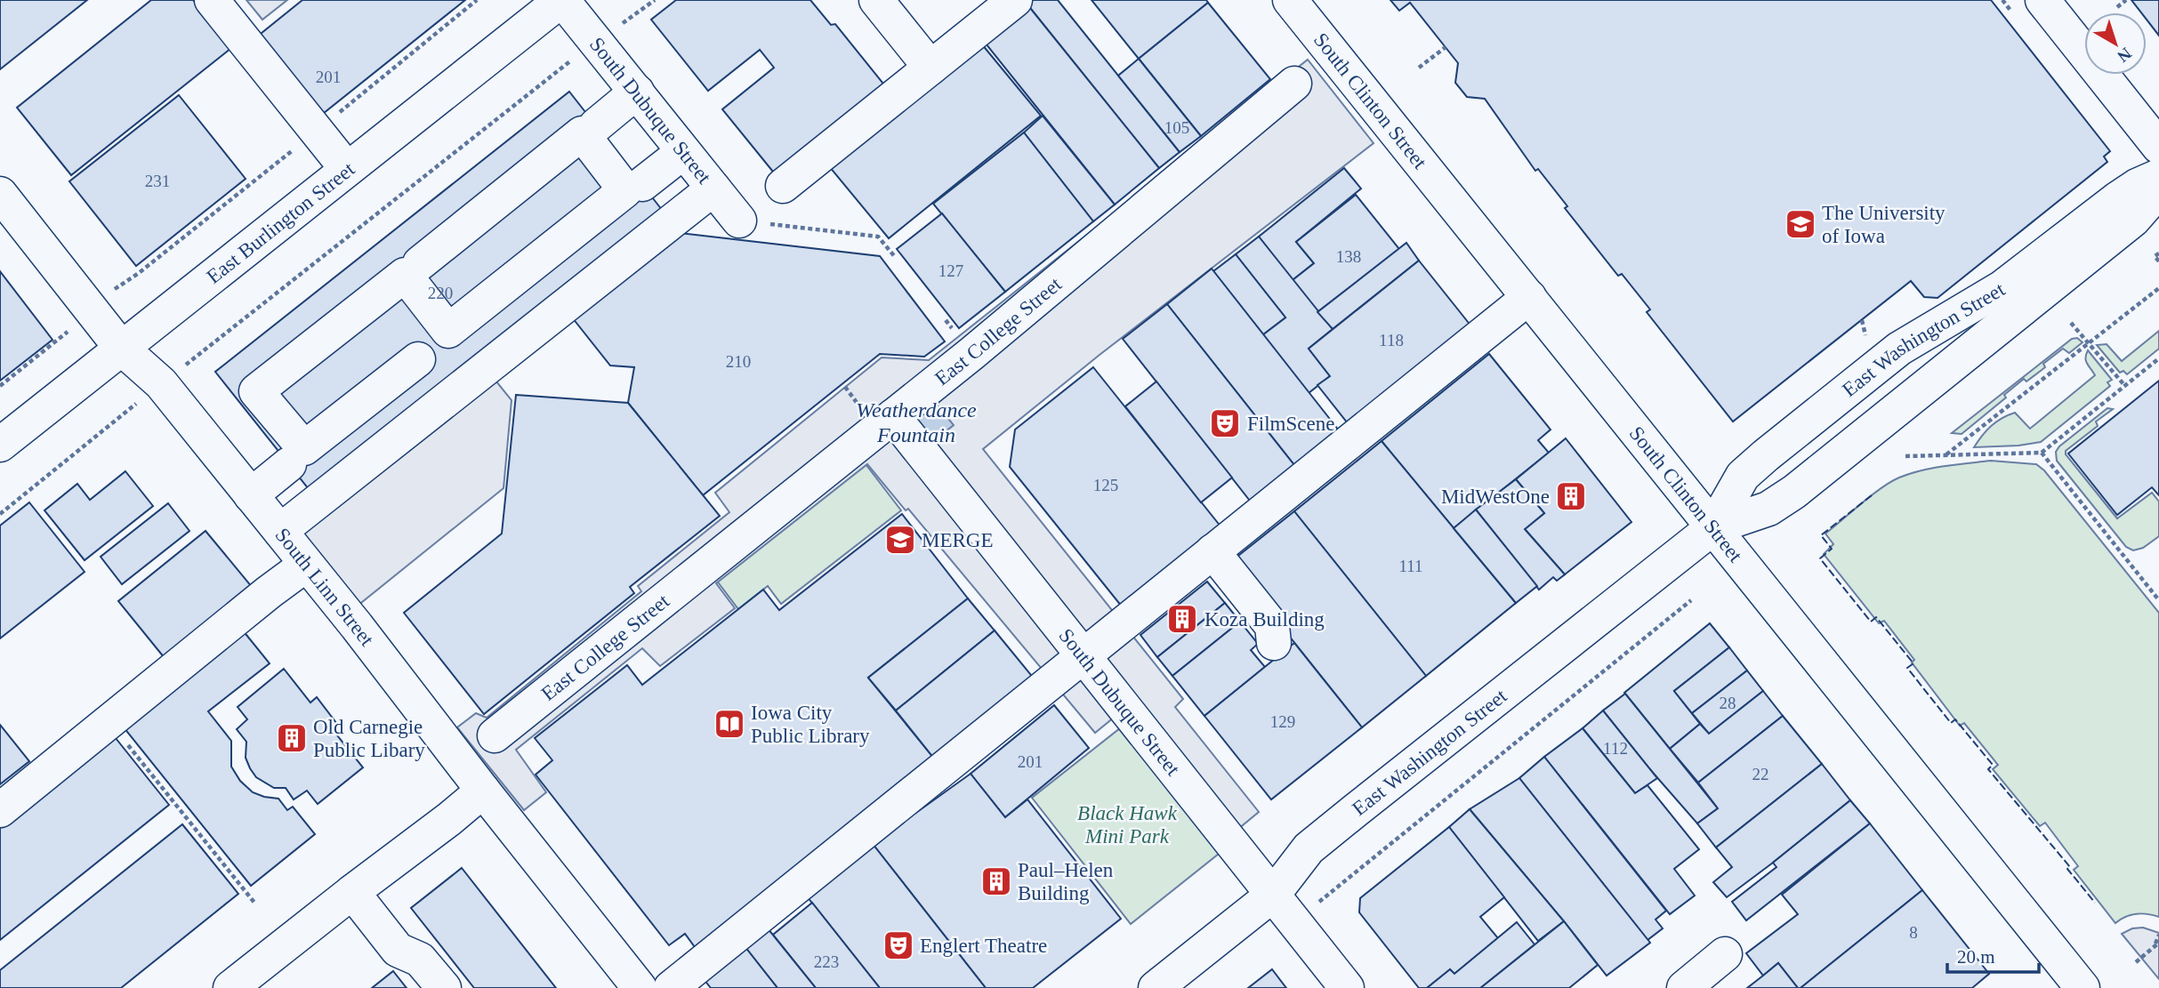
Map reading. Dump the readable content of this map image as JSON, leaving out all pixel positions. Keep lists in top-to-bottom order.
{
  "streets": {
    "street": [
      "South Clinton Street",
      "South Dubuque Street",
      "East Burlington Street",
      "East College Street",
      "East Washington Street",
      "South Linn Street"
    ]
  },
  "crossings": [
    ["South Clinton Street", "East Washington Street"],
    ["South Dubuque Street", "East Burlington Street"],
    ["South Dubuque Street", "East College Street"],
    ["South Dubuque Street", "East Washington Street"],
    ["East Burlington Street", "South Linn Street"]
  ],
  "water": ["Weatherdance Fountain"],
  "parks": ["Black Hawk Mini Park"],
  "places": {
    "school or university": ["The University of Iowa", "MERGE"],
    "theatre": ["FilmScene", "Englert Theatre"],
    "building": [
      "MidWestOne",
      "Koza Building",
      "Old Carnegie Public Libary",
      "Paul–Helen Building"
    ],
    "library": ["Iowa City Public Library"]
  },
  "house_numbers": [
    "201",
    "105",
    "231",
    "138",
    "127",
    "220",
    "118",
    "210",
    "125",
    "111",
    "28",
    "129",
    "112",
    "201",
    "22",
    "8",
    "223"
  ],
  "scale_bar": "20 m",
  "north": "bottom right"
}
